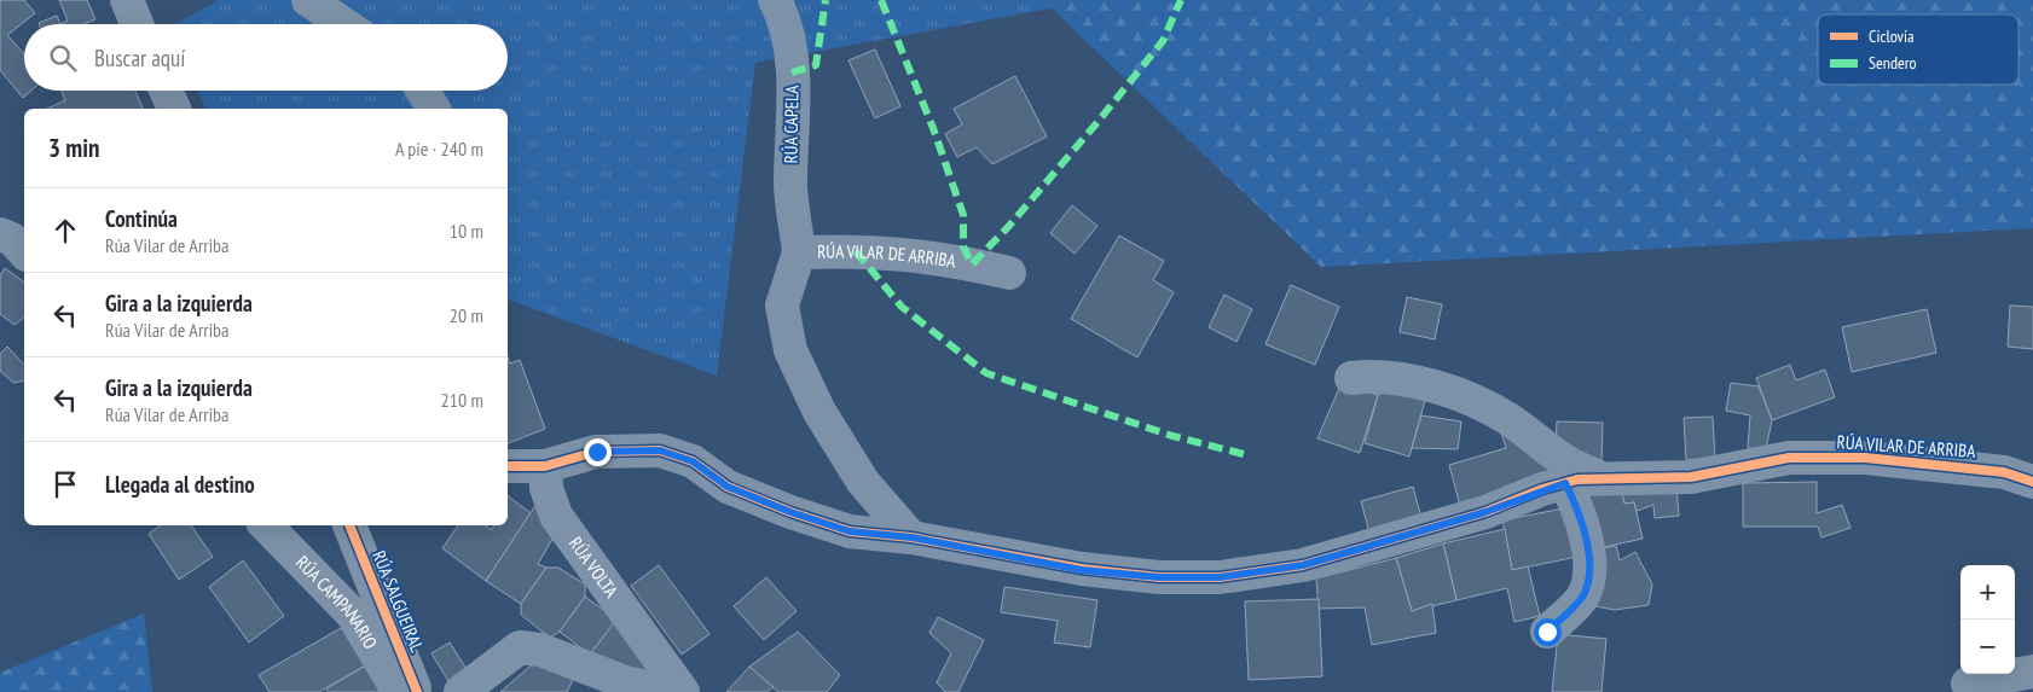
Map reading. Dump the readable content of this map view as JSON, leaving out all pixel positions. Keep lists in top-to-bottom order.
{
  "streets": {
    "street": [
      "RÚA CAPELA",
      "RÚA VILAR DE ARRIBA",
      "RÚA VOLTA",
      "RÚA SALGUEIRAL",
      "RÚA CAMPANARIO"
    ]
  },
  "crossings": [
    ["RÚA CAPELA", "RÚA VILAR DE ARRIBA"],
    ["RÚA VILAR DE ARRIBA", "RÚA VOLTA"]
  ],
  "legend": ["Ciclovía", "Sendero"],
  "page": {
    "search": "Buscar aquí",
    "heading": ["3 min", "A pie · 240 m"],
    "list": [
      ["Continúa", "Rúa Vilar de Arriba", "10 m"],
      ["Gira a la izquierda", "Rúa Vilar de Arriba", "20 m"],
      ["Gira a la izquierda", "Rúa Vilar de Arriba", "210 m"],
      "Llegada al destino"
    ],
    "map_buttons": ["+", "−"]
  }
}
